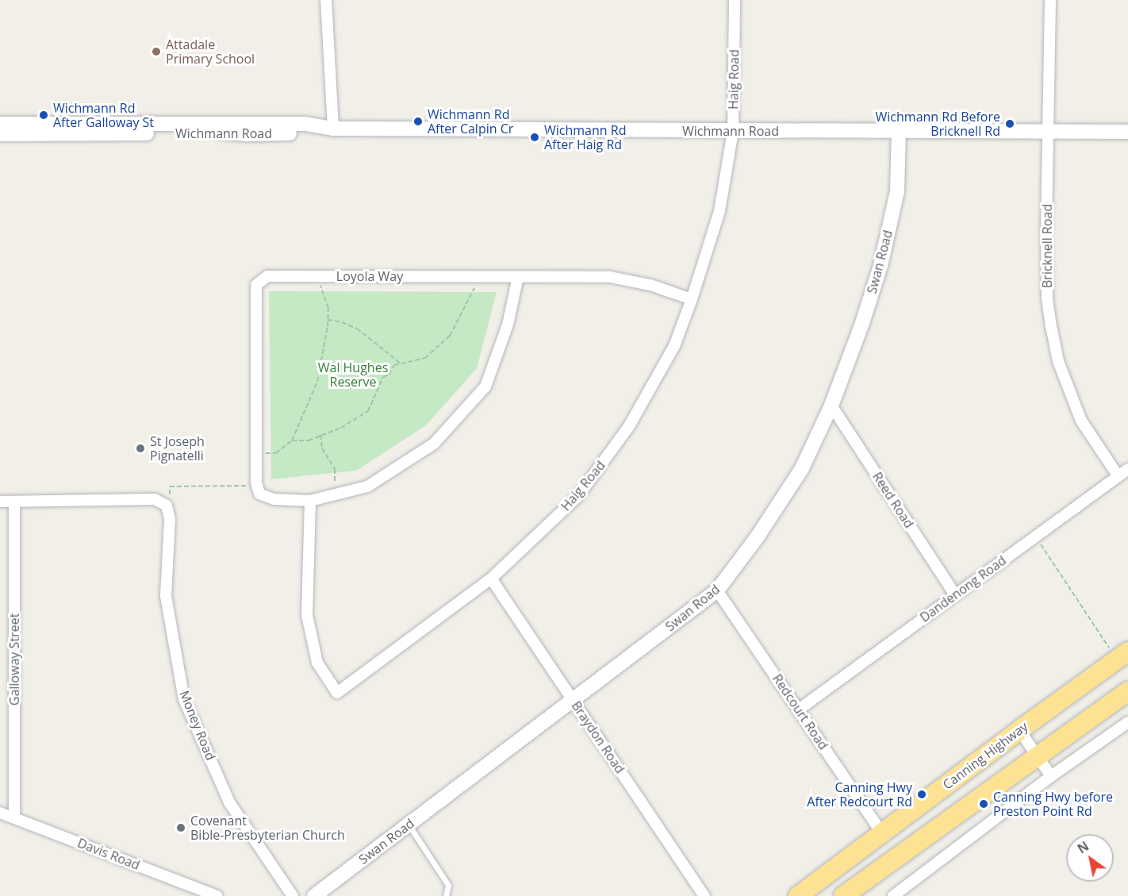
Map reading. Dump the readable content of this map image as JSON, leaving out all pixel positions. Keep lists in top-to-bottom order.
{
  "streets": {
    "highway": ["Canning Highway"],
    "street": [
      "Haig Road",
      "Wichmann Road",
      "Bricknell Road",
      "Swan Road",
      "Loyola Way",
      "Reed Road",
      "Dandenong Road",
      "Galloway Street",
      "Redcourt Road",
      "Money Road",
      "Braydon Road",
      "Davis Road"
    ]
  },
  "crossings": [
    ["Haig Road", "Wichmann Road"],
    ["Haig Road", "Loyola Way"],
    ["Haig Road", "Braydon Road"],
    ["Wichmann Road", "Bricknell Road"],
    ["Wichmann Road", "Swan Road"],
    ["Bricknell Road", "Dandenong Road"],
    ["Swan Road", "Reed Road"],
    ["Swan Road", "Redcourt Road"],
    ["Swan Road", "Braydon Road"],
    ["Reed Road", "Dandenong Road"],
    ["Dandenong Road", "Redcourt Road"],
    ["Galloway Street", "Davis Road"],
    ["Redcourt Road", "Canning Highway"]
  ],
  "parks": ["Wal Hughes Reserve"],
  "places": [
    "Attadale Primary School",
    "Wichmann Rd After Galloway St",
    "Wichmann Rd After Calpin Cr",
    "Wichmann Rd Before Bricknell Rd",
    "Wichmann Rd After Haig Rd",
    "St Joseph Pignatelli",
    "Canning Hwy After Redcourt Rd",
    "Canning Hwy before Preston Point Rd",
    "Covenant Bible-Presbyterian Church"
  ],
  "north": "top left"
}
